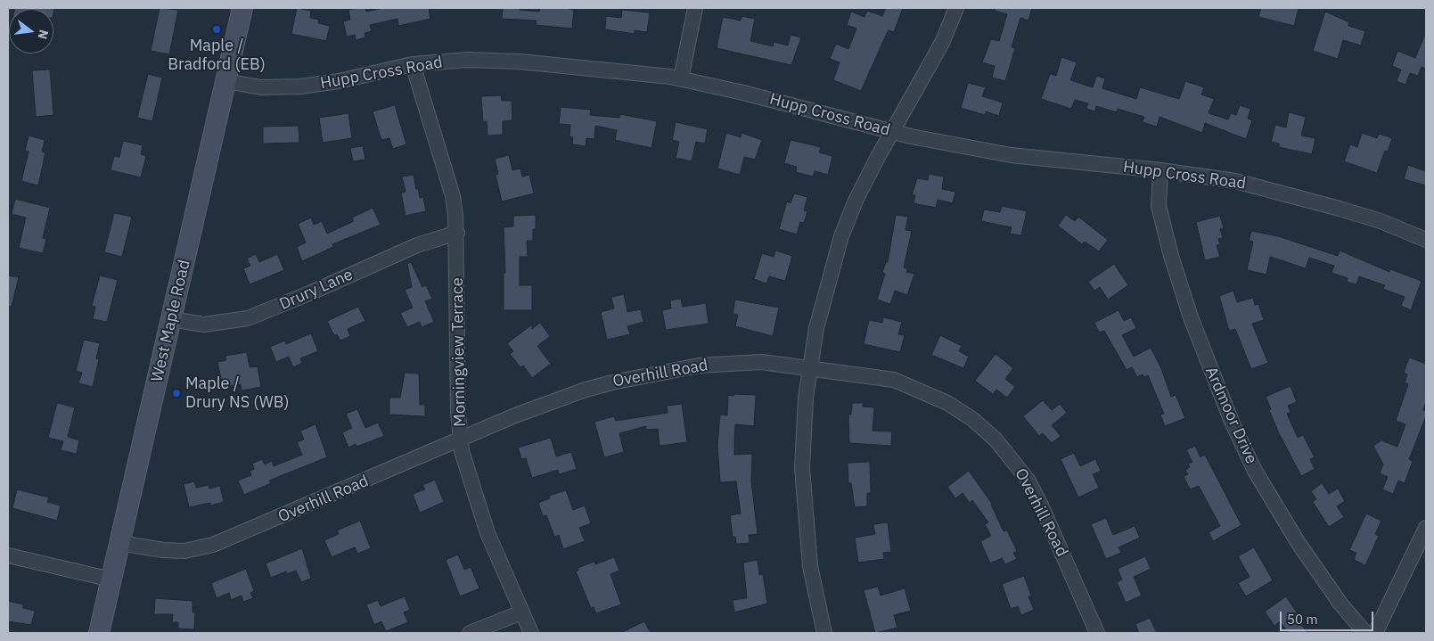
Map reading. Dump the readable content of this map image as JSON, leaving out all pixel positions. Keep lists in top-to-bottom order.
{
  "streets": {
    "main road": ["West Maple Road"],
    "street": [
      "Hupp Cross Road",
      "Drury Lane",
      "Morningview Terrace",
      "Overhill Road",
      "Ardmoor Drive"
    ]
  },
  "crossings": [
    ["Hupp Cross Road", "West Maple Road"],
    ["Hupp Cross Road", "Morningview Terrace"],
    ["Hupp Cross Road", "Ardmoor Drive"],
    ["Drury Lane", "West Maple Road"],
    ["Drury Lane", "Morningview Terrace"],
    ["West Maple Road", "Overhill Road"],
    ["Morningview Terrace", "Overhill Road"]
  ],
  "places": ["Maple / Bradford (EB)", "Maple / Drury NS (WB)"],
  "scale_bar": "50 m",
  "north": "right"
}
